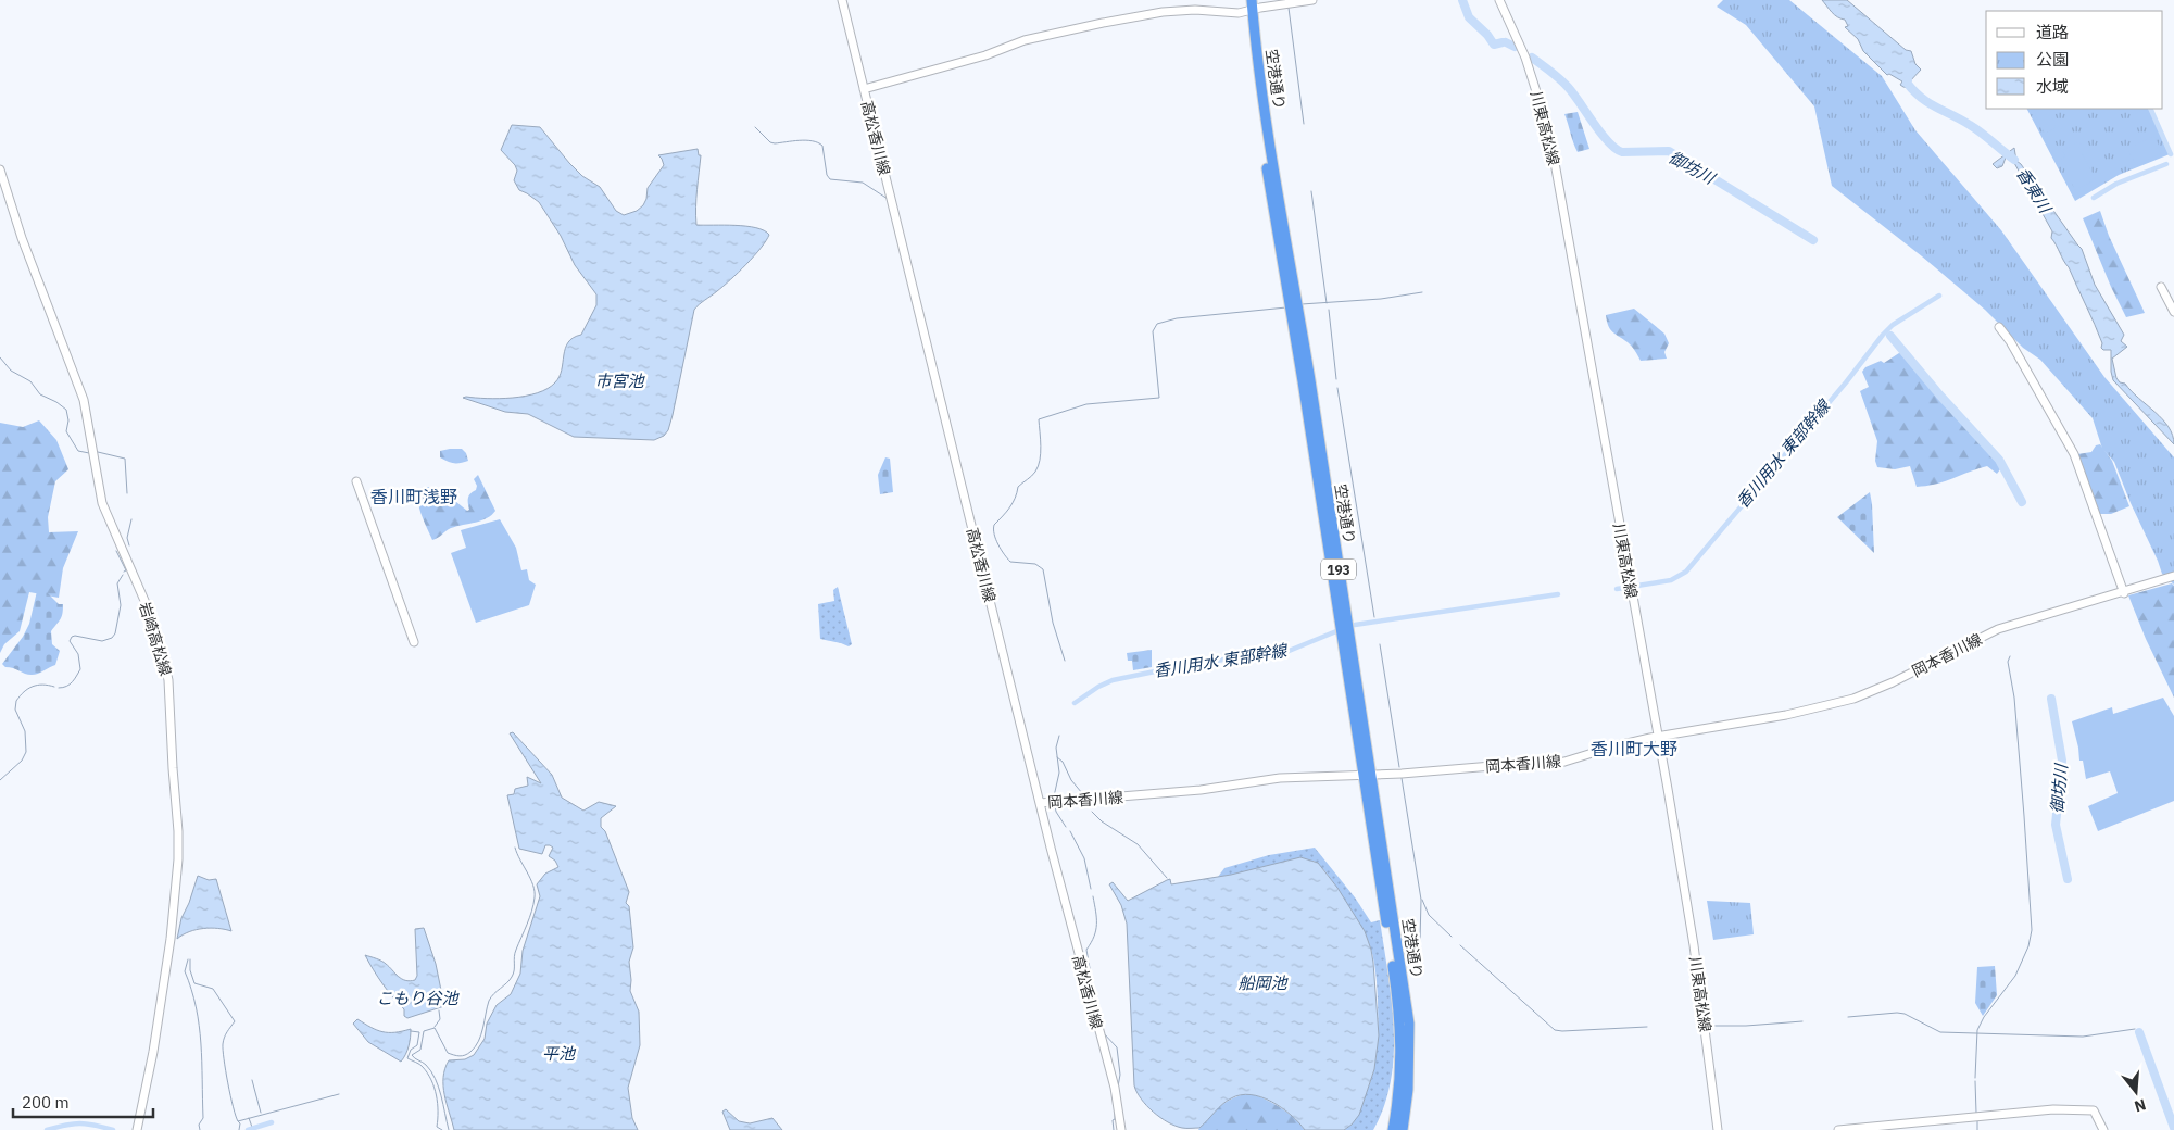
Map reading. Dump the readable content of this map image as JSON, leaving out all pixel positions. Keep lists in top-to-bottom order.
{
  "streets": {
    "highway": ["空港通り", "193"],
    "main road": [
      "川東高松線",
      "高松香川線",
      "岩崎高松線",
      "岡本香川線"
    ]
  },
  "crossings": [
    ["空港通り", "岡本香川線"],
    ["川東高松線", "岡本香川線"],
    ["高松香川線", "岡本香川線"]
  ],
  "districts": ["香川町浅野", "香川町大野"],
  "water": [
    "御坊川",
    "香東川",
    "市宮池",
    "香川用水 東部幹線",
    "船岡池",
    "こもり谷池",
    "平池"
  ],
  "legend": ["道路", "公園", "水域"],
  "scale_bar": "200 m",
  "north": "bottom"
}
